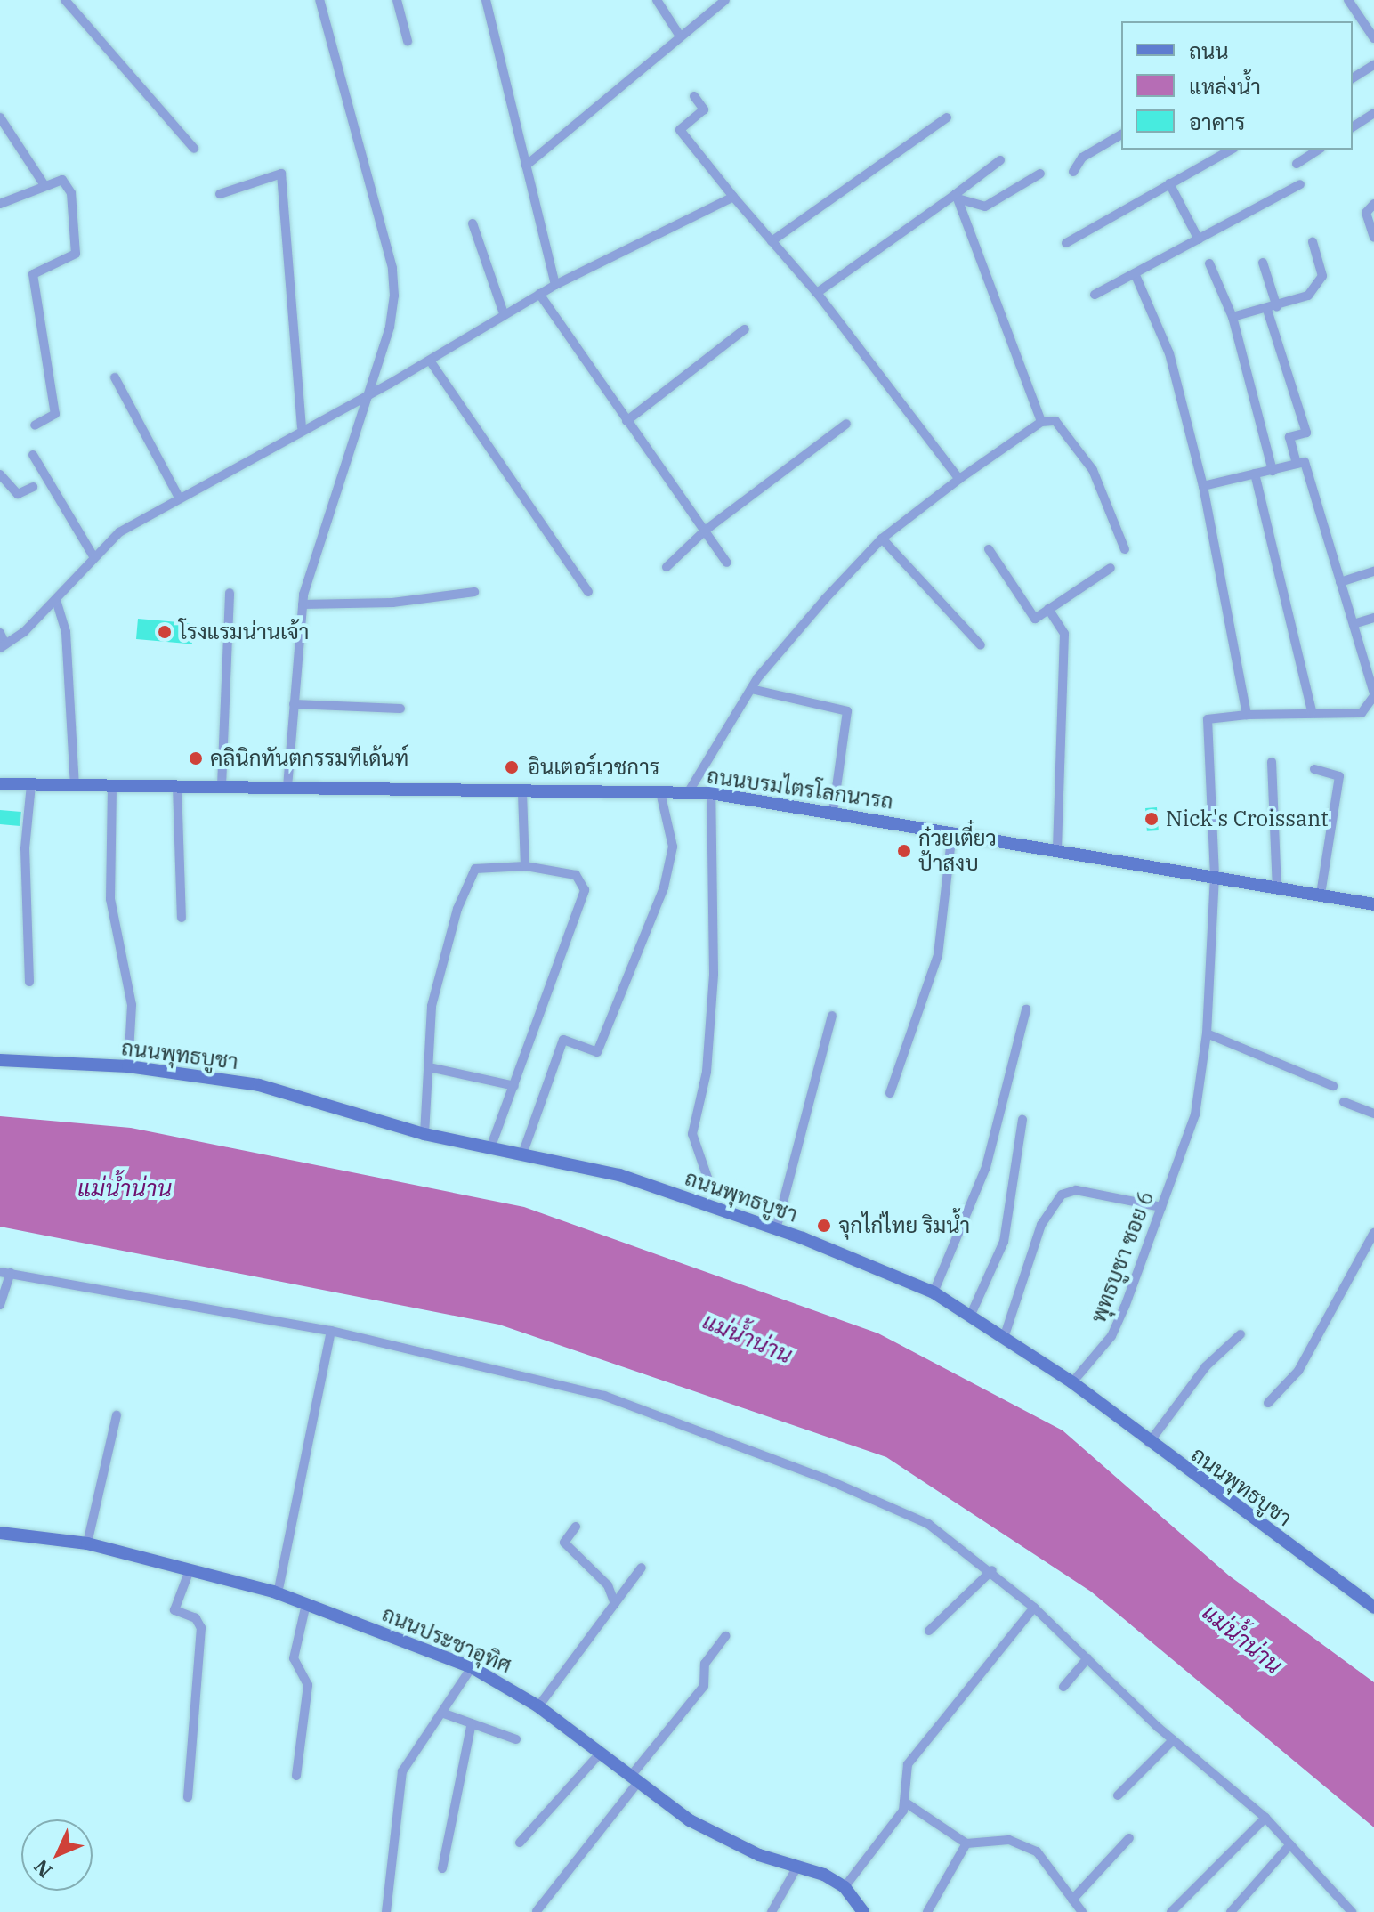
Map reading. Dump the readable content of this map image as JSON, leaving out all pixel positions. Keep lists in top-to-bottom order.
{
  "streets": {
    "street": [
      "ถนนบรมไตรโลกนารถ",
      "ถนนพุทธบูชา",
      "พุทธบูชา ซอย 6",
      "ถนนประชาอุทิศ"
    ]
  },
  "crossings": [
    ["ถนนบรมไตรโลกนารถ", "พุทธบูชา ซอย 6"],
    ["ถนนพุทธบูชา", "พุทธบูชา ซอย 6"]
  ],
  "water": ["แม่น้ำน่าน"],
  "places": [
    "โรงแรมน่านเจ้า",
    "คลินิกทันตกรรมทีเด้นท์",
    "อินเตอร์เวชการ",
    "Nick's Croissant",
    "ก๋วยเตี๋ยว ป้าสงบ",
    "จุกไก่ไทย ริมน้ำ"
  ],
  "legend": ["ถนน", "แหล่งน้ำ", "อาคาร"],
  "north": "bottom left"
}
